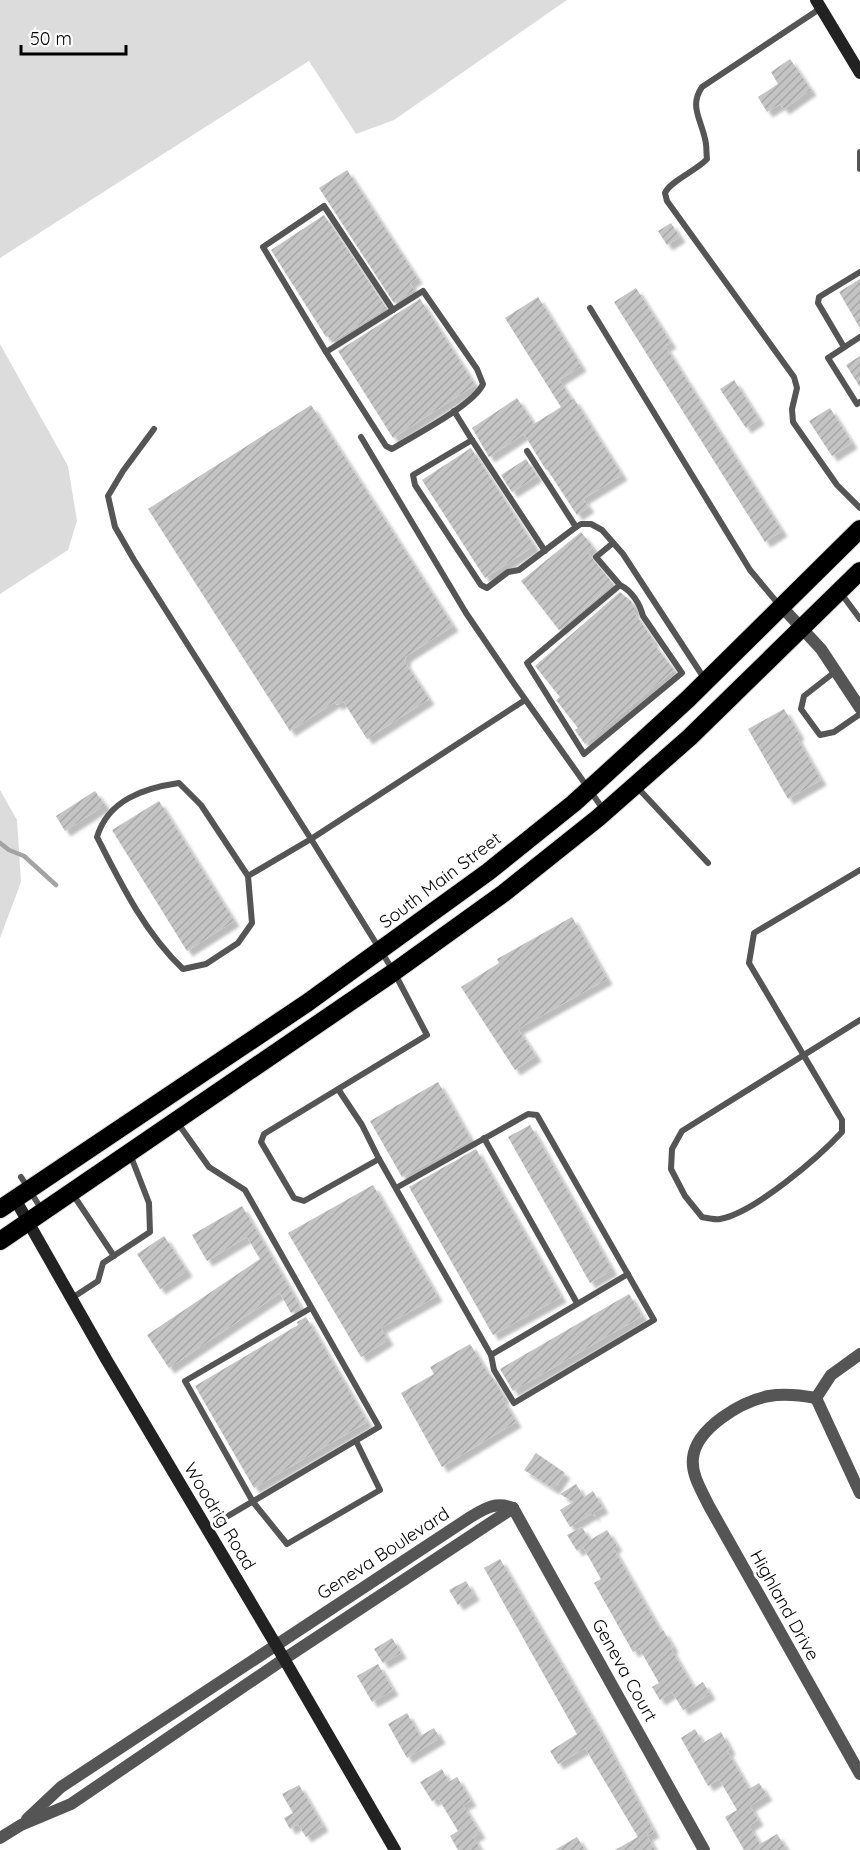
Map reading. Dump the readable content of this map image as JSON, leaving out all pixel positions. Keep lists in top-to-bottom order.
{
  "streets": {
    "highway": ["South Main Street"],
    "street": [
      "Woodrig Road",
      "Geneva Boulevard",
      "Highland Drive",
      "Geneva Court"
    ]
  },
  "crossings": [
    ["South Main Street", "Woodrig Road"],
    ["Woodrig Road", "Geneva Boulevard"],
    ["Geneva Boulevard", "Geneva Court"]
  ],
  "scale_bar": "50 m"
}
